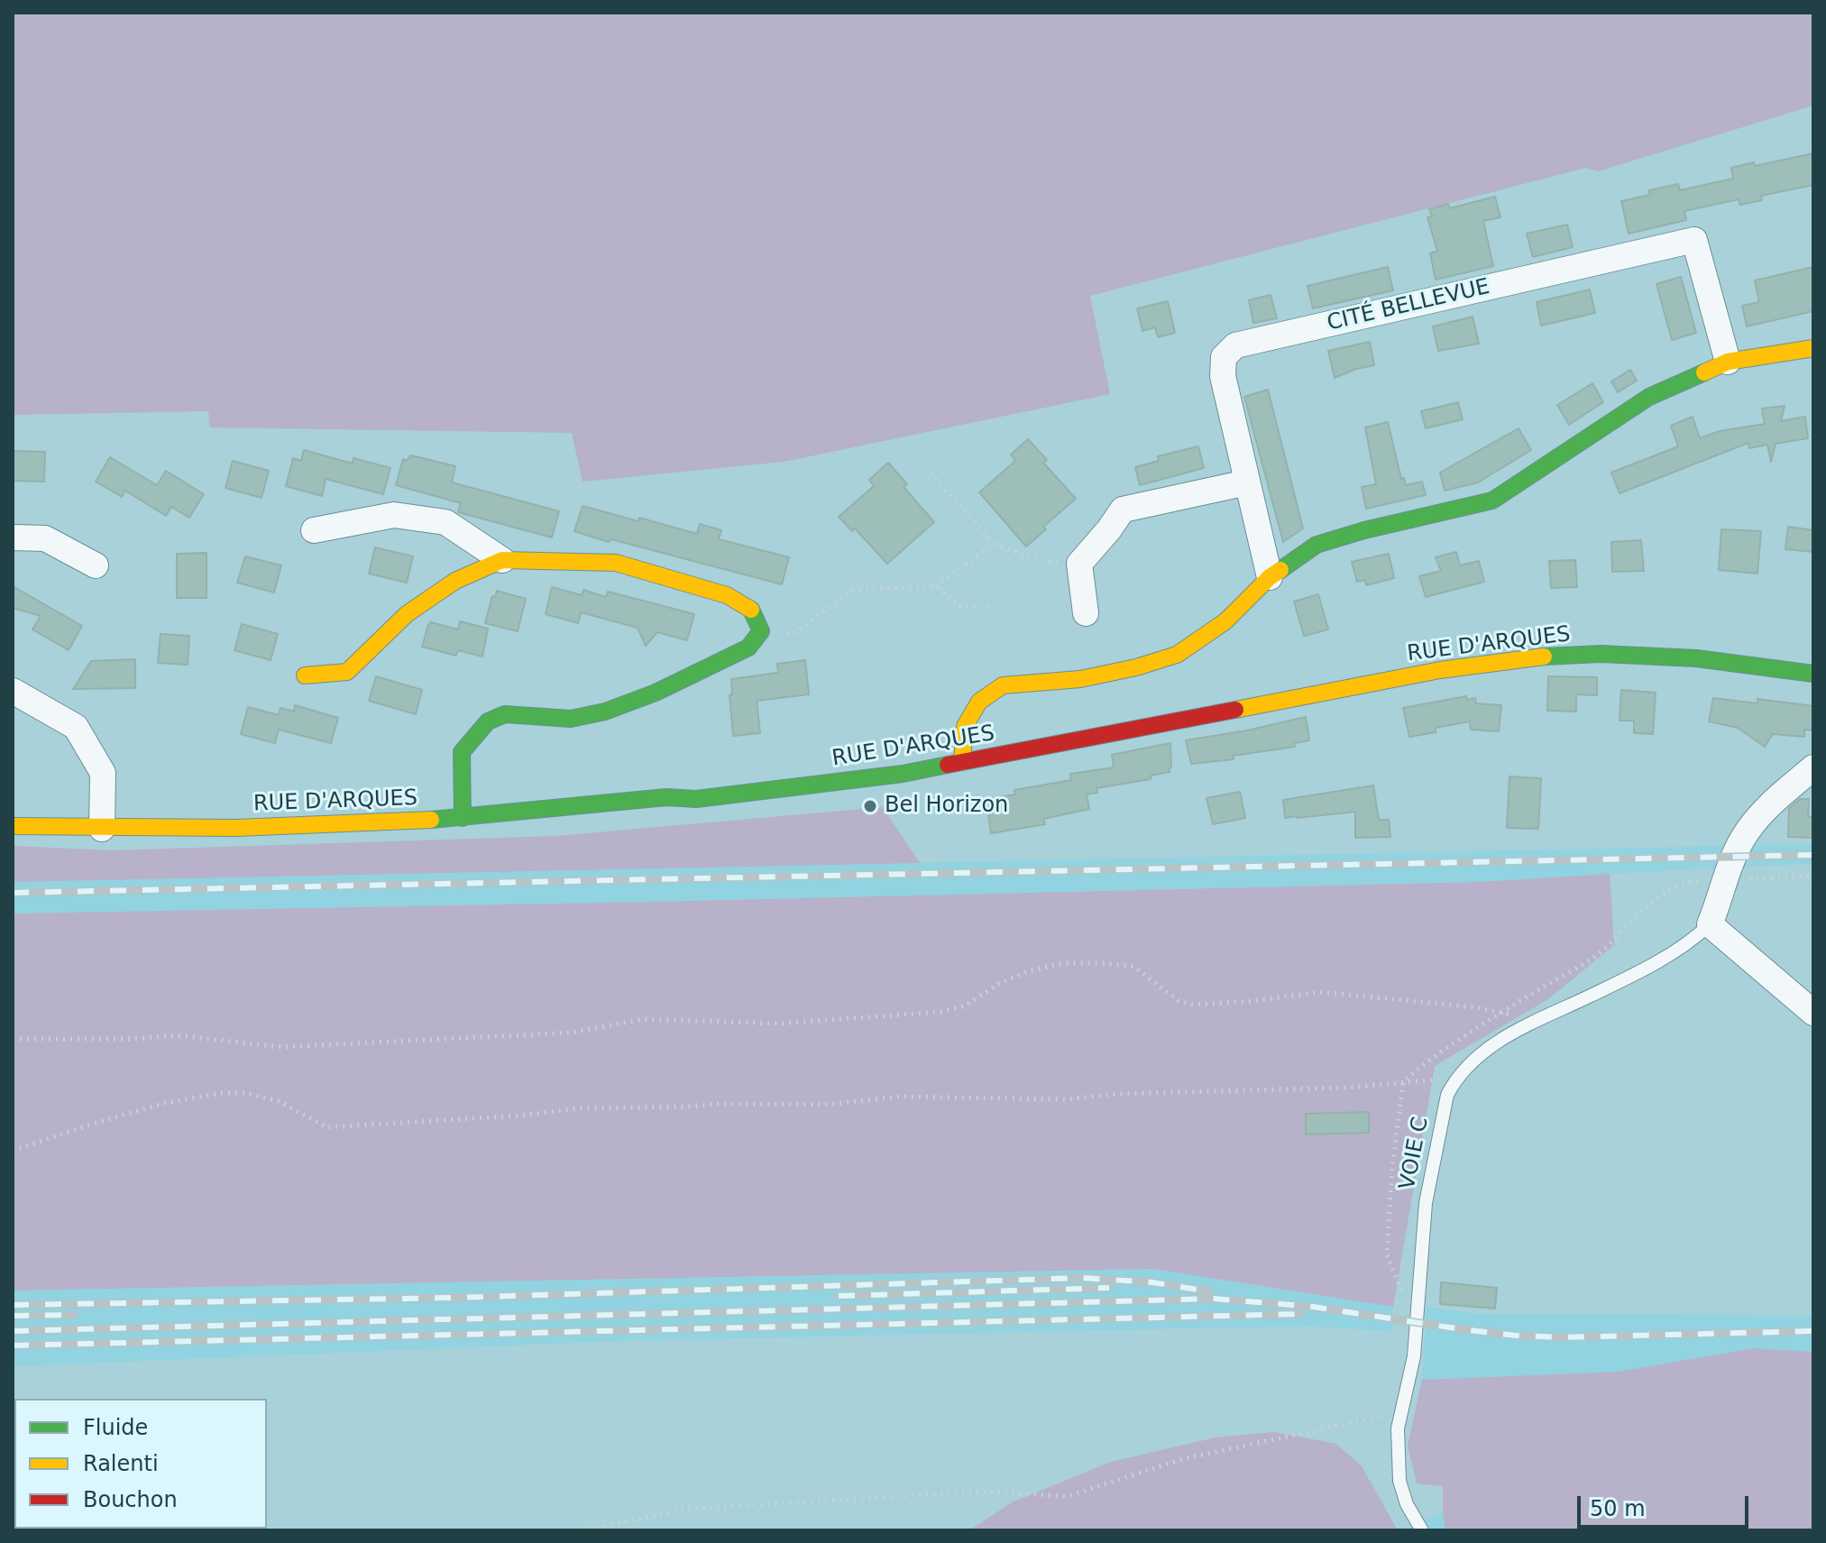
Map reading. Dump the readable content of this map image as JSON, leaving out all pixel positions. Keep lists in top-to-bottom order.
{
  "streets": {
    "street": ["CITÉ BELLEVUE", "RUE D'ARQUES"],
    "lane": ["VOIE C"]
  },
  "places": ["Bel Horizon"],
  "legend": ["Fluide", "Ralenti", "Bouchon"],
  "scale_bar": "50 m"
}
